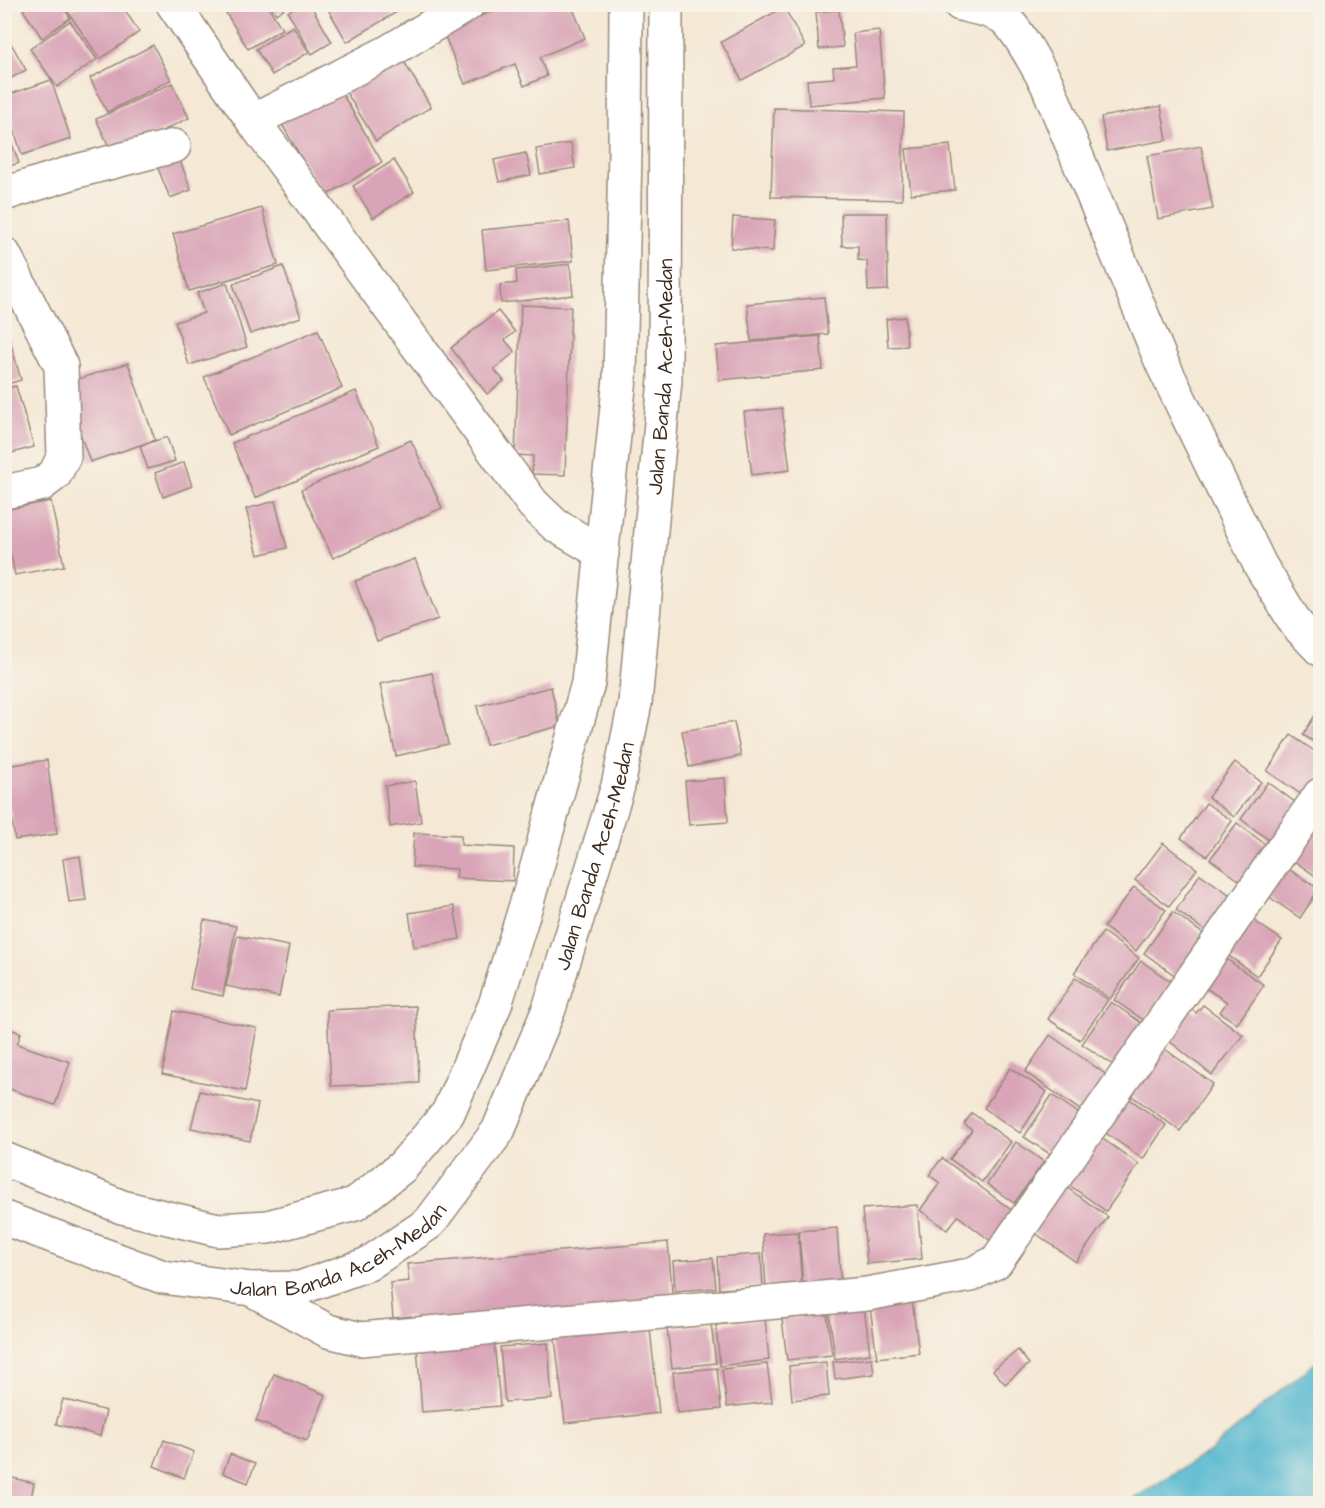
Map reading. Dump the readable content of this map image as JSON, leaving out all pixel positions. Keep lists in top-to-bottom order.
{
  "streets": {
    "main road": ["Jalan Banda Aceh-Medan"]
  }
}
